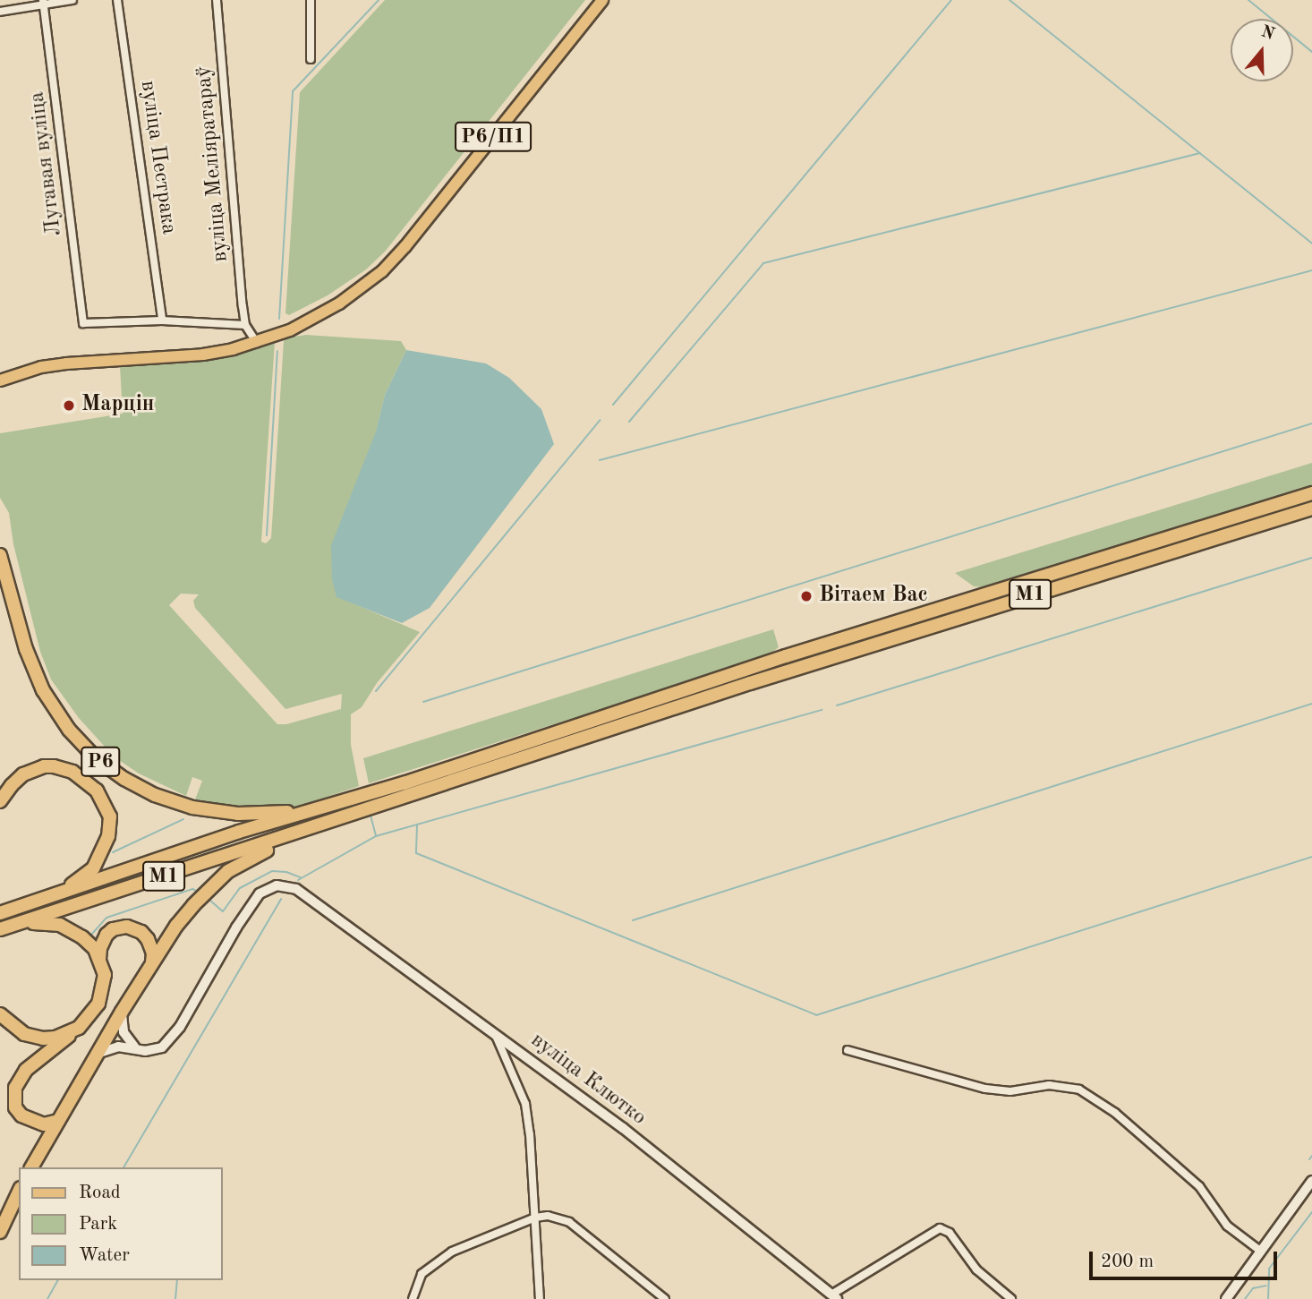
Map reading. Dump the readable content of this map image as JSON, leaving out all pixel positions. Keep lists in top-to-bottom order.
{
  "streets": {
    "highway": ["М1", "Р6"],
    "main road": ["Р6/П1"],
    "street": [
      "вуліца Пестрака",
      "Лугавая вуліца",
      "вуліца Меліяратараў",
      "вуліца Клютко"
    ]
  },
  "crossings": [
    ["вуліца Пестрака", "Лугавая вуліца"],
    ["М1", "Р6"]
  ],
  "places": ["Марцін", "Вітаем Вас"],
  "legend": ["Road", "Park", "Water"],
  "scale_bar": "200 m",
  "north": "top"
}
